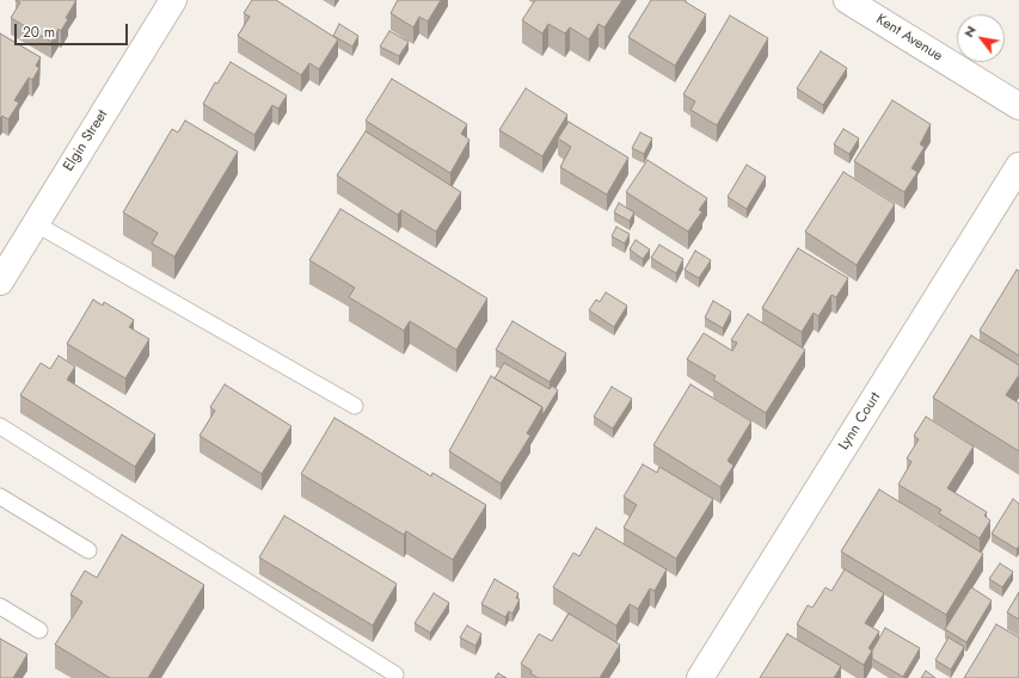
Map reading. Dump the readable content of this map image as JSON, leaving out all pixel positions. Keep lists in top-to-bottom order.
{
  "streets": {
    "street": ["Kent Avenue", "Elgin Street", "Lynn Court"]
  },
  "scale_bar": "20 m",
  "north": "top left"
}
